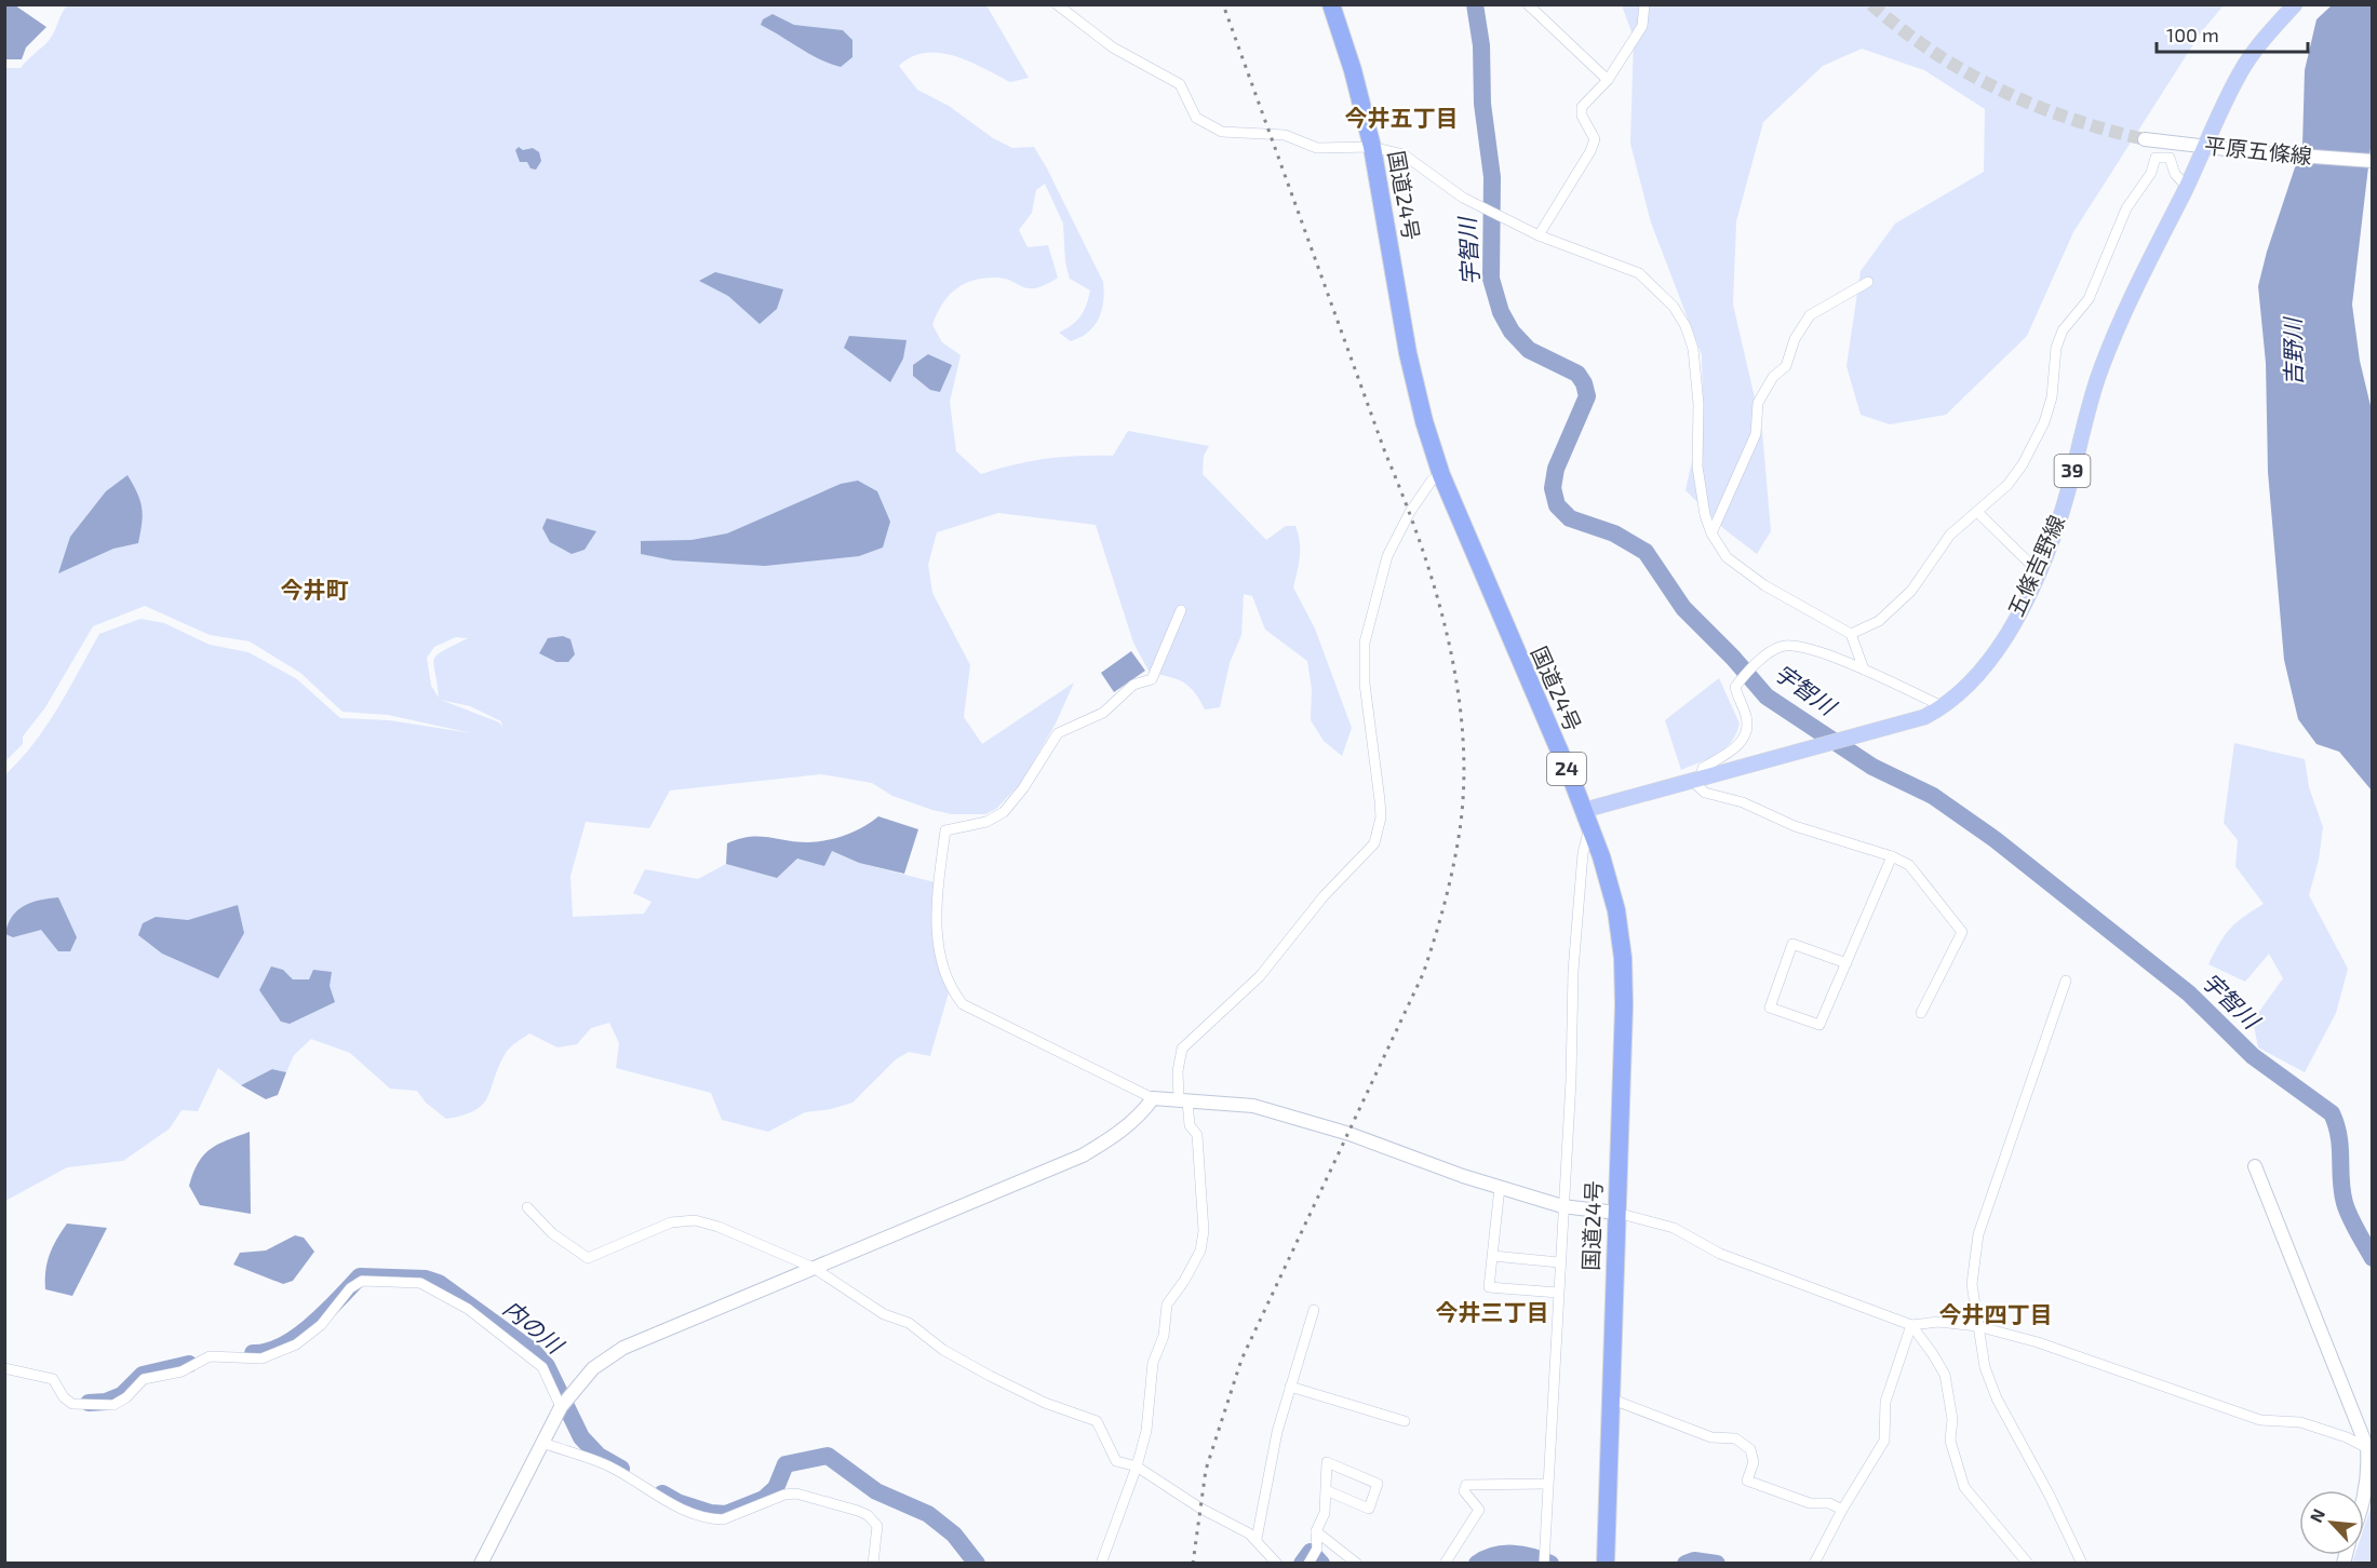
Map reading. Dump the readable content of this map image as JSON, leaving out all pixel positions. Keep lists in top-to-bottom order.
{
  "streets": {
    "highway": ["国道24号", "24"],
    "main road": ["39", "五條吉野線"],
    "street": ["平原五條線"]
  },
  "crossings": [
    ["平原五條線", "五條吉野線"],
    ["国道24号", "五條吉野線"]
  ],
  "districts": [
    "今井五丁目",
    "今井町",
    "今井三丁目",
    "今井四丁目"
  ],
  "water": ["宇智川", "吉野川", "内の川"],
  "scale_bar": "100 m",
  "north": "top left"
}
